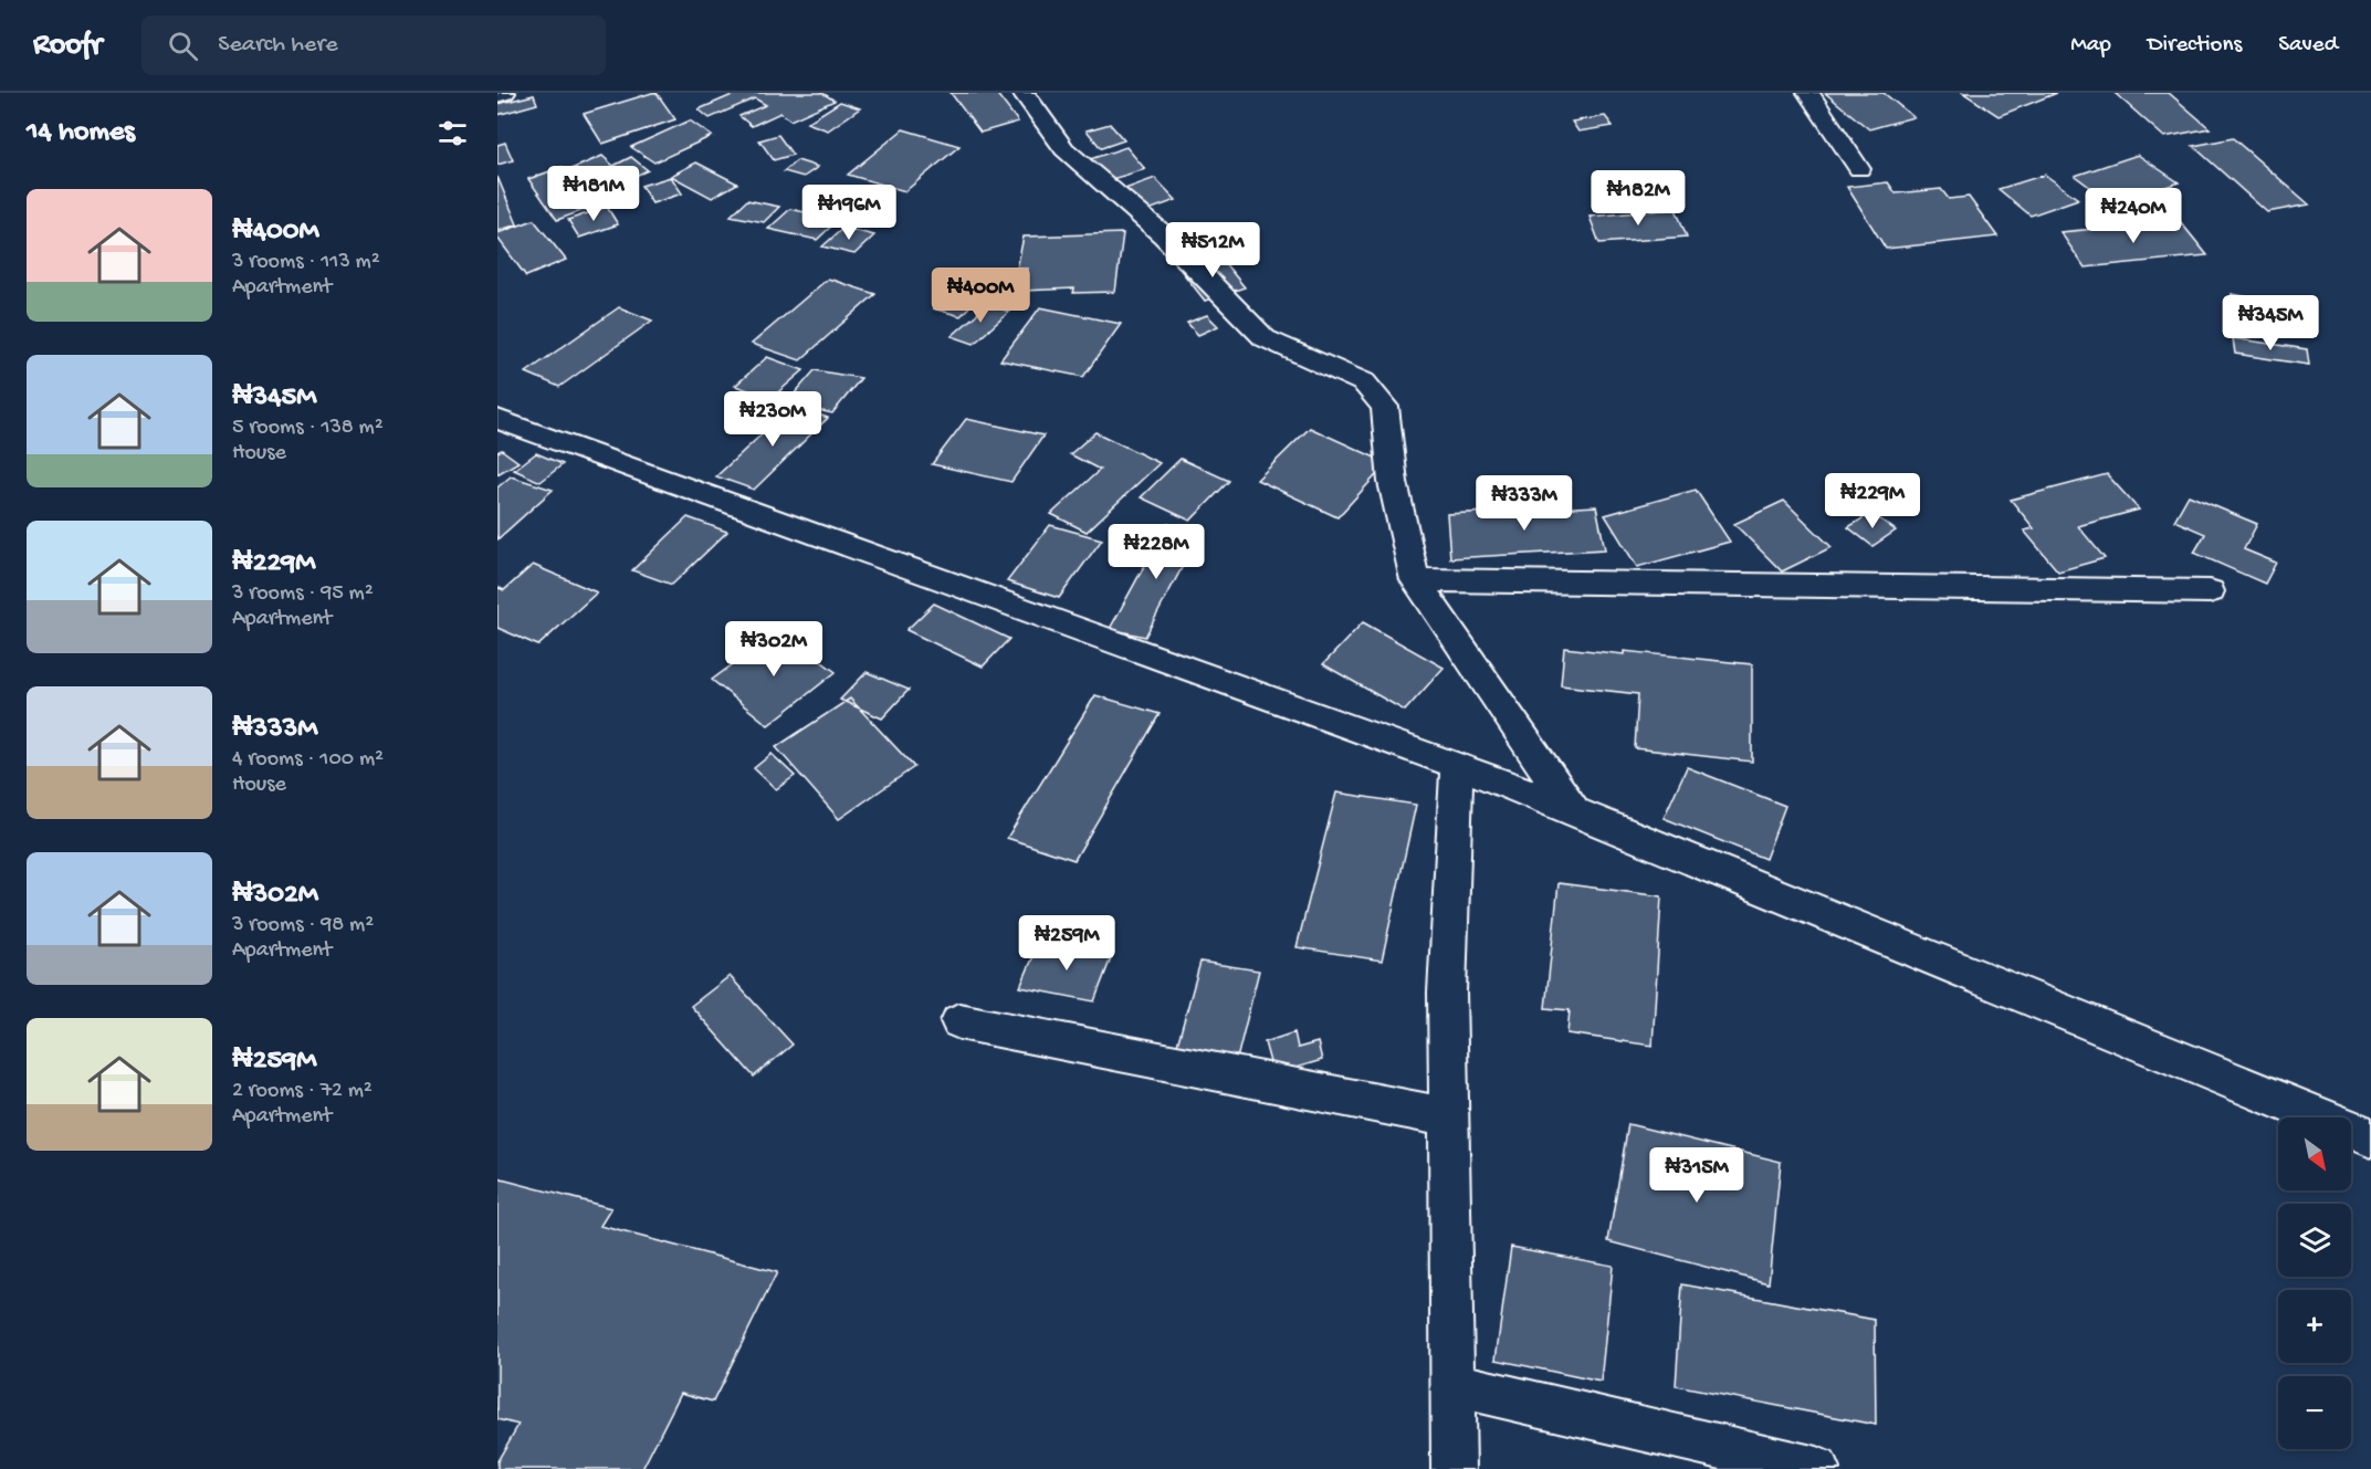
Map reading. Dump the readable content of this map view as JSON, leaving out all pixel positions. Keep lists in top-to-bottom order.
{
  "north": "bottom right",
  "page": {
    "header": "Roofr",
    "search": "Search here",
    "nav": ["Map", "Directions", "Saved"],
    "heading": "14 homes",
    "price": [
      "₦181M",
      "₦182M",
      "₦196M",
      "₦240M",
      "₦512M",
      "₦400M",
      "₦345M",
      "₦230M",
      "₦229M",
      "₦333M",
      "₦228M",
      "₦302M",
      "₦259M",
      "₦315M"
    ],
    "list": [
      {
        "name": "₦400M",
        "note": "3 rooms · 113 m² · Apartment"
      },
      {
        "name": "₦345M",
        "note": "5 rooms · 138 m² · House"
      },
      {
        "name": "₦229M",
        "note": "3 rooms · 95 m² · Apartment"
      },
      {
        "name": "₦333M",
        "note": "4 rooms · 100 m² · House"
      },
      {
        "name": "₦302M",
        "note": "3 rooms · 98 m² · Apartment"
      },
      {
        "name": "₦259M",
        "note": "2 rooms · 72 m² · Apartment"
      }
    ],
    "map_buttons": ["+", "−"]
  }
}
